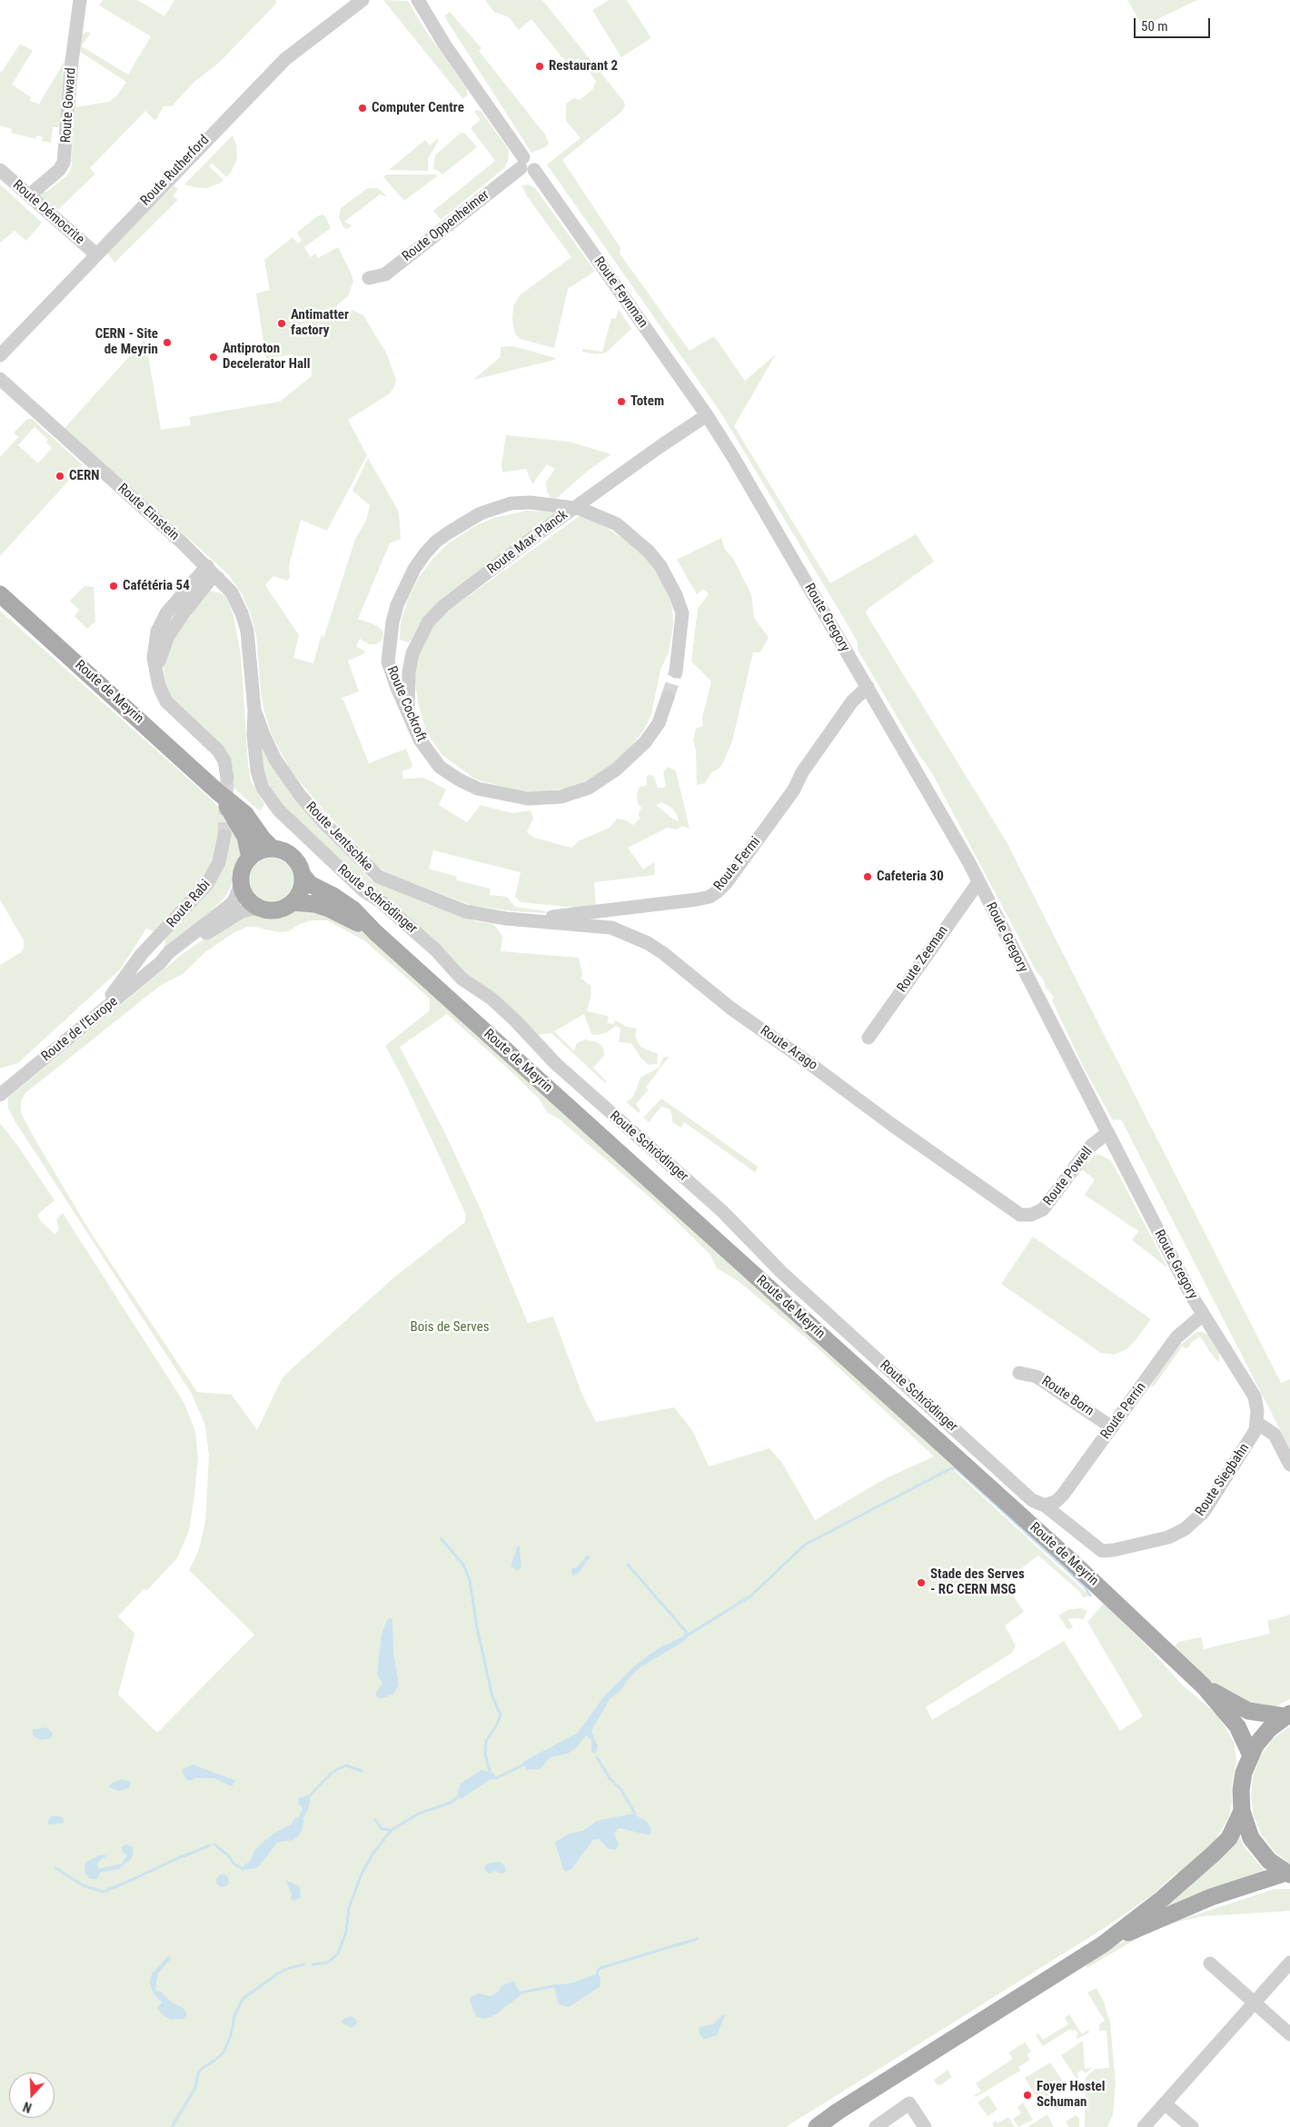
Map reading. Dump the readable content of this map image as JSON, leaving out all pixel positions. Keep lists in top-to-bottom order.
{
  "streets": {
    "main road": ["Route de Meyrin"],
    "street": [
      "Route Goward",
      "Route Rutherford",
      "Route Démocrite",
      "Route Oppenheimer",
      "Route Feynman",
      "Route Einstein",
      "Route Max Planck",
      "Route Gregory",
      "Route Cockroft",
      "Route Jentschke",
      "Route Fermi",
      "Route Schrödinger",
      "Route Rabi",
      "Route Zeeman",
      "Route de l'Europe",
      "Route Arago",
      "Route Powell",
      "Route Born",
      "Route Perrin",
      "Route Siegbahn"
    ]
  },
  "crossings": [
    ["Route Goward", "Route Démocrite"],
    ["Route Rutherford", "Route Démocrite"],
    ["Route Oppenheimer", "Route Feynman"],
    ["Route Feynman", "Route Max Planck"],
    ["Route Feynman", "Route Gregory"],
    ["Route Einstein", "Route Jentschke"],
    ["Route Max Planck", "Route Gregory"],
    ["Route Max Planck", "Route Cockroft"],
    ["Route Gregory", "Route Fermi"],
    ["Route Gregory", "Route Zeeman"],
    ["Route Gregory", "Route Powell"],
    ["Route Gregory", "Route Perrin"],
    ["Route Gregory", "Route Siegbahn"],
    ["Route de Meyrin", "Route de l'Europe"],
    ["Route Jentschke", "Route Fermi"],
    ["Route Jentschke", "Route Schrödinger"],
    ["Route Jentschke", "Route Arago"],
    ["Route Fermi", "Route Arago"],
    ["Route Schrödinger", "Route Perrin"],
    ["Route Schrödinger", "Route Siegbahn"],
    ["Route Rabi", "Route de l'Europe"],
    ["Route Arago", "Route Powell"],
    ["Route Born", "Route Perrin"]
  ],
  "parks": ["Bois de Serves"],
  "places": [
    "Restaurant 2",
    "Computer Centre",
    "Antimatter factory",
    "CERN - Site de Meyrin",
    "Antiproton Decelerator Hall",
    "Totem",
    "CERN",
    "Cafétéria 54",
    "Cafeteria 30",
    "Stade des Serves - RC CERN MSG",
    "Foyer Hostel Schuman"
  ],
  "scale_bar": "50 m",
  "north": "bottom"
}
